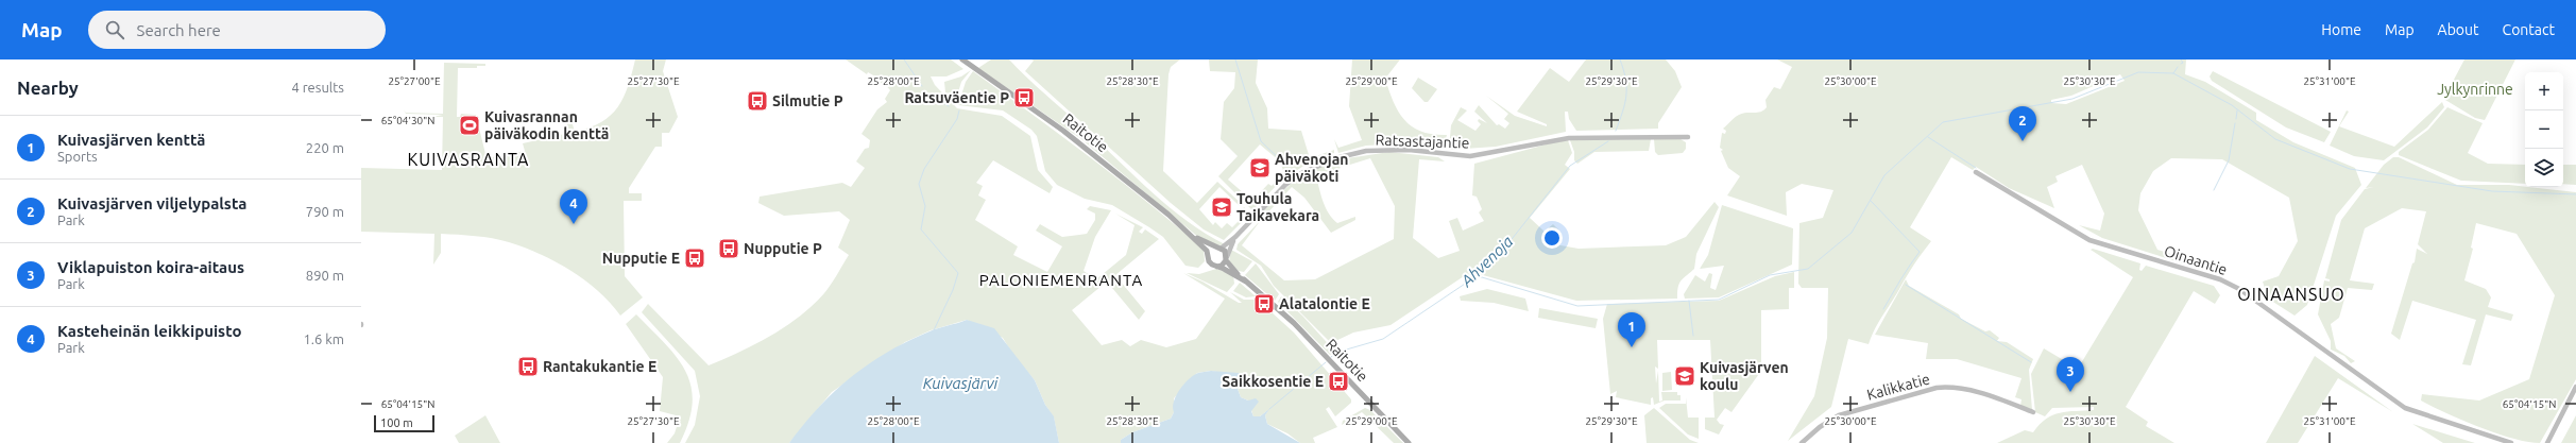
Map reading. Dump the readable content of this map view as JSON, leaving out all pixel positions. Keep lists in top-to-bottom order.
{
  "streets": {
    "main road": ["Raitotie"],
    "street": ["Ratsastajantie", "Oinaantie", "Kalikkatie"]
  },
  "crossings": [
    ["Raitotie", "Ratsastajantie"]
  ],
  "districts": ["KUIVASRANTA", "PALONIEMENRANTA", "OINAANSUO"],
  "water": ["Ahvenoja", "Kuivasjärvi"],
  "parks": ["Jylkynrinne"],
  "places": {
    "bus stop": [
      "Ratsuväentie P",
      "Silmutie P",
      "Nupputie P",
      "Nupputie E",
      "Alatalontie E",
      "Rantakukantie E",
      "Saikkosentie E"
    ],
    "sports": ["Kuivasrannan päiväkodin kenttä"],
    "school or university": ["Ahvenojan päiväkoti", "Touhula Taikavekara", "Kuivasjärven koulu"]
  },
  "scale_bar": "100 m",
  "page": {
    "header": "Map",
    "search": "Search here",
    "nav": [
      "Home",
      "Map",
      "About",
      "Contact"
    ],
    "heading": ["Nearby", "4 results"],
    "map_buttons": ["+", "−"],
    "pins": [
      "2",
      "4",
      "1",
      "3"
    ],
    "list": [
      {
        "mark": "1",
        "name": "Kuivasjärven kenttä",
        "note": "Sports",
        "value": "220 m"
      },
      {
        "mark": "2",
        "name": "Kuivasjärven viljelypalsta",
        "note": "Park",
        "value": "790 m"
      },
      {
        "mark": "3",
        "name": "Viklapuiston koira-aitaus",
        "note": "Park",
        "value": "890 m"
      },
      {
        "mark": "4",
        "name": "Kasteheinän leikkipuisto",
        "note": "Park",
        "value": "1.6 km"
      }
    ],
    "scale": "100 m"
  },
  "coordinates": [
    "25°27'00\"E",
    "25°27'30\"E",
    "25°28'00\"E",
    "25°28'30\"E",
    "25°29'00\"E",
    "25°29'30\"E",
    "25°30'00\"E",
    "25°30'30\"E",
    "25°31'00\"E",
    "65°04'30\"N",
    "65°04'15\"N"
  ]
}
